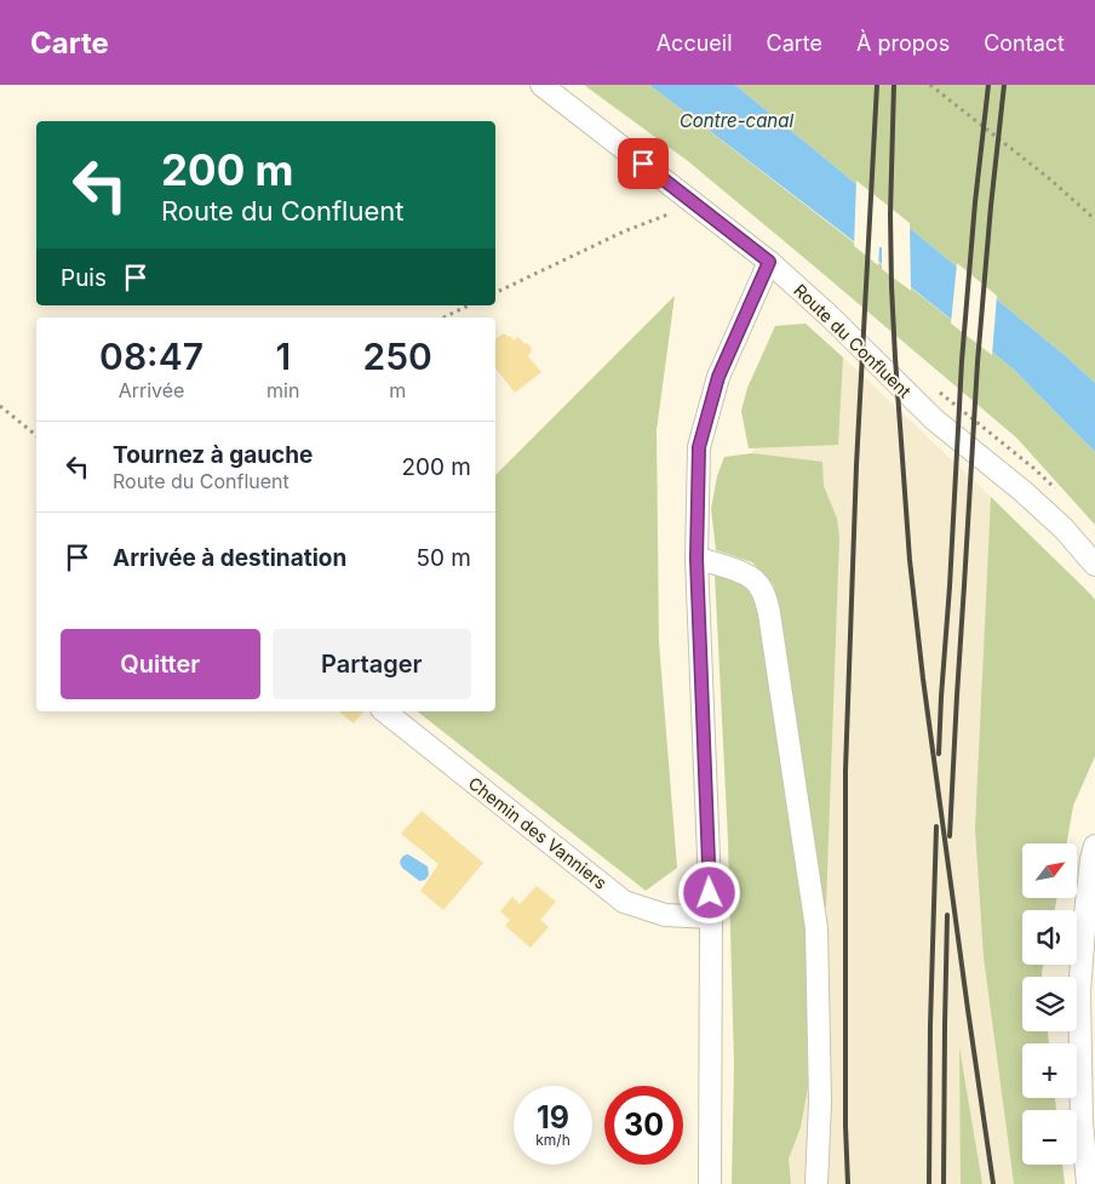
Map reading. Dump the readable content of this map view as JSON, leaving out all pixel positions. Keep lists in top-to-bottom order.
{
  "streets": {
    "street": ["Route du Confluent", "Chemin des Vanniers"]
  },
  "water": ["Contre-canal"],
  "north": "top right",
  "page": {
    "header": "Carte",
    "nav": [
      "Accueil",
      "Carte",
      "À propos",
      "Contact"
    ],
    "turn": ["200 m", "Route du Confluent"],
    "then": "Puis",
    "eta": [
      "08:47",
      "Arrivée",
      "1",
      "min",
      "250",
      "m"
    ],
    "list": [
      {
        "name": "Tournez à gauche",
        "note": "Route du Confluent",
        "value": "200 m"
      },
      {
        "name": "Arrivée à destination",
        "value": "50 m"
      }
    ],
    "buttons": ["Quitter", "Partager"],
    "map_buttons": ["+", "−"],
    "speed": "19 km/h",
    "limit": "30"
  }
}
